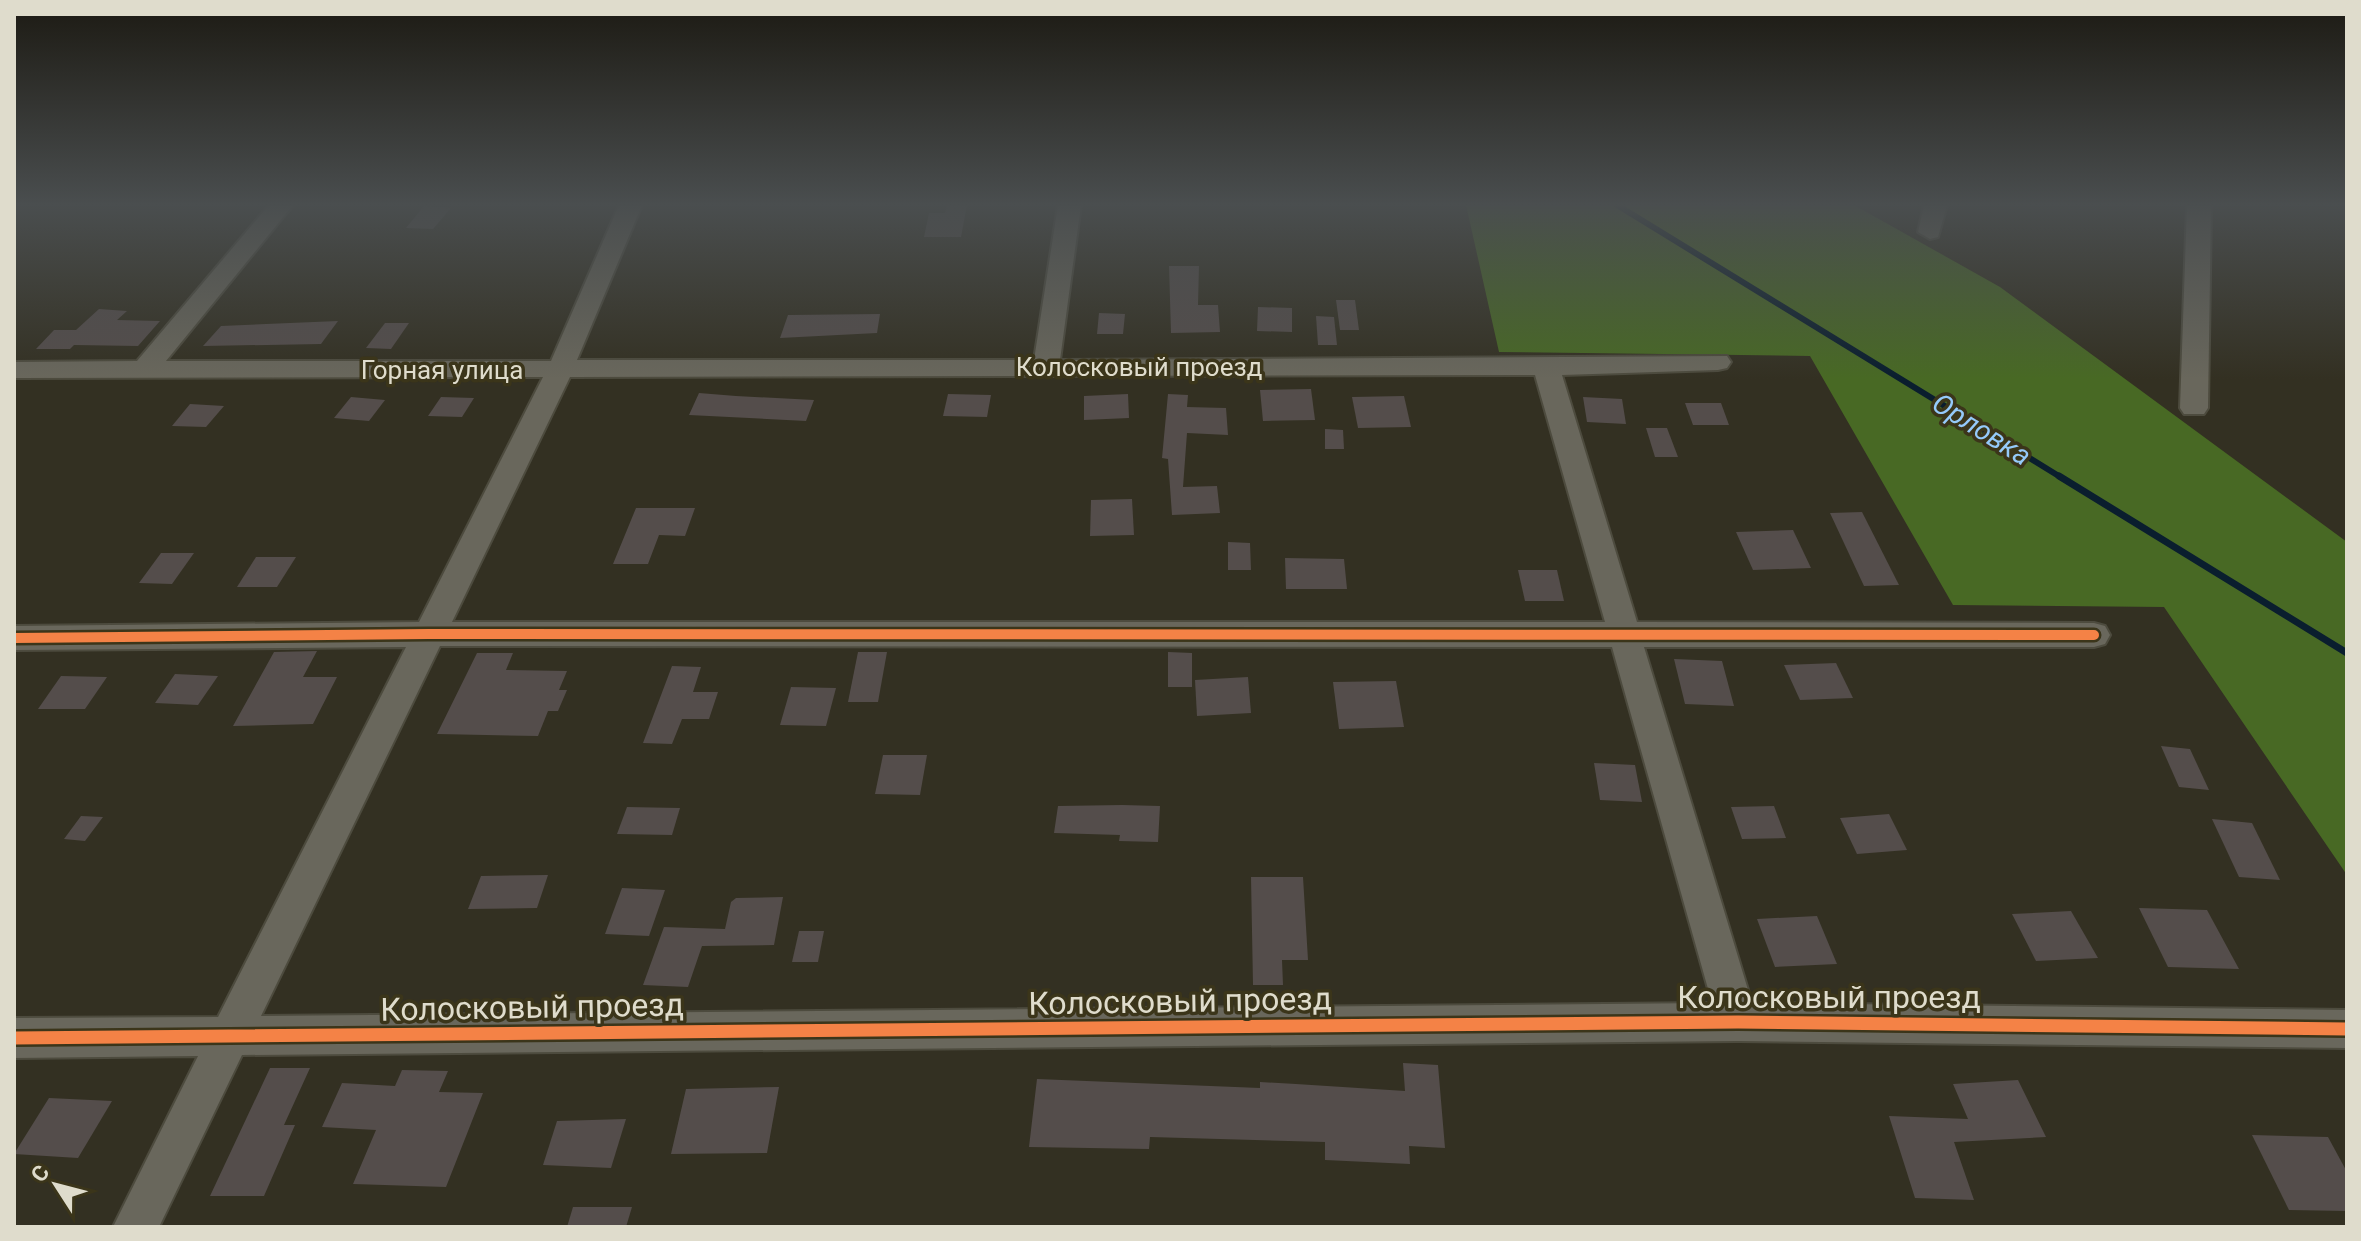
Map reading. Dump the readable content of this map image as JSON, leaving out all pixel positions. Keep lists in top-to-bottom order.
{
  "streets": {
    "street": ["Колосковый проезд", "Горная улица"]
  },
  "crossings": [
    ["Колосковый проезд", "Горная улица"]
  ],
  "water": ["Орловка"],
  "north": "top left"
}
